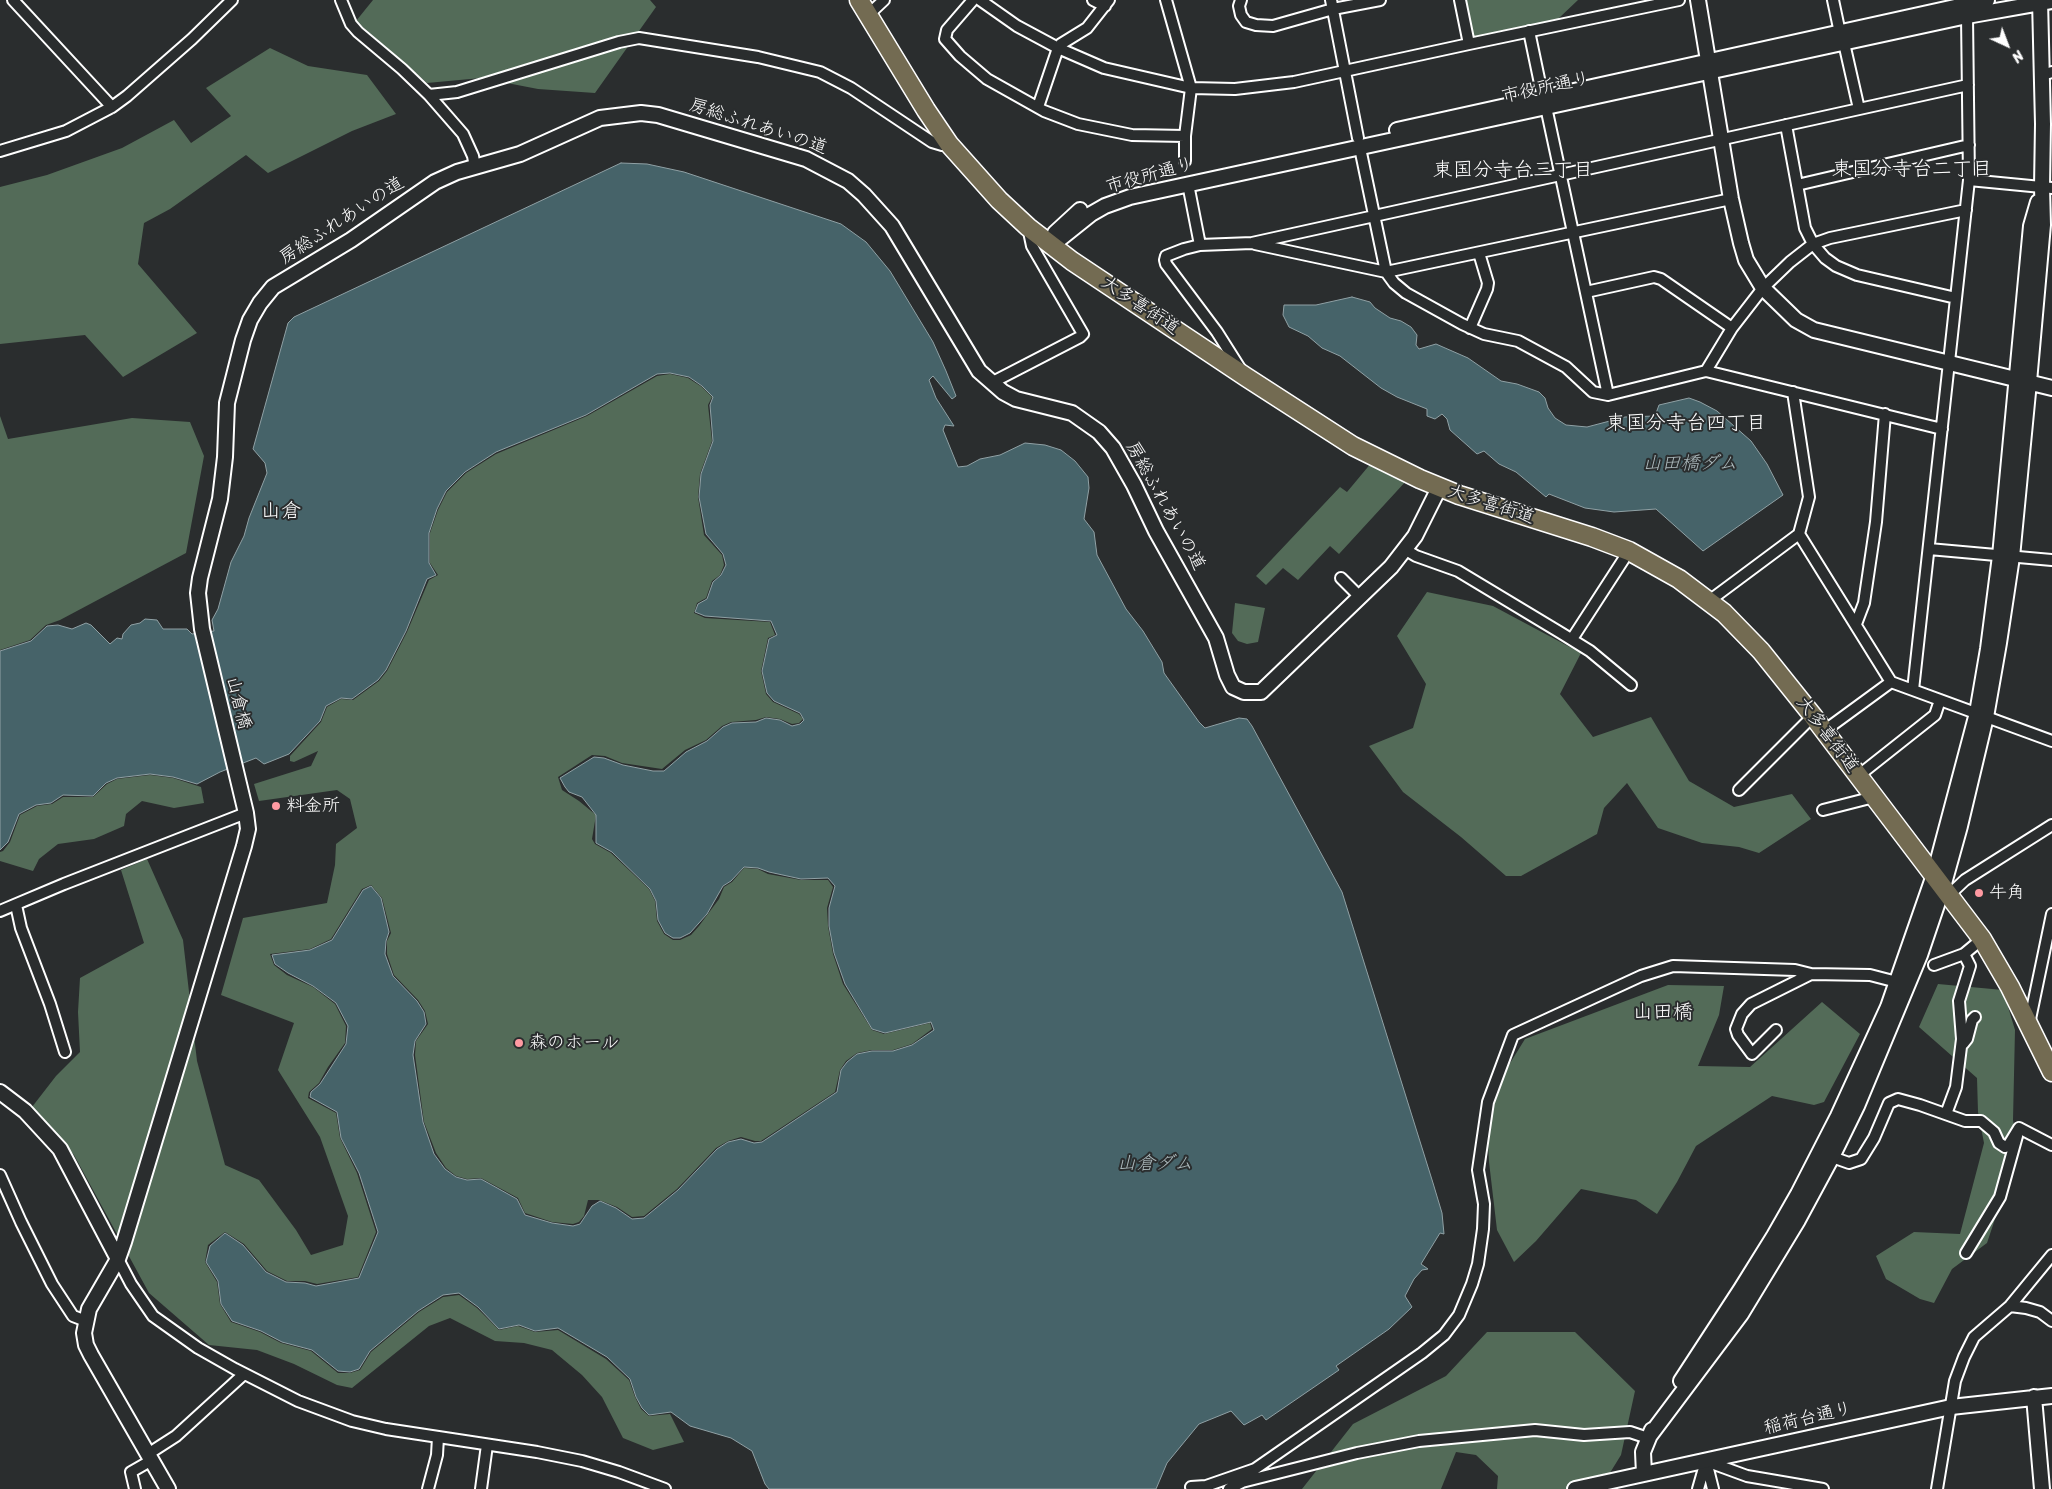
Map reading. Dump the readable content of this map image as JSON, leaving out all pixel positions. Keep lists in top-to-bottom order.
{
  "streets": {
    "highway": ["大多喜街道"],
    "street": [
      "市役所通り",
      "房総ふれあいの道",
      "山倉橋",
      "稲荷台通り"
    ]
  },
  "crossings": [
    ["市役所通り", "大多喜街道"],
    ["房総ふれあいの道", "大多喜街道"],
    ["房総ふれあいの道", "山倉橋"]
  ],
  "districts": [
    "東国分寺台二丁目",
    "東国分寺台三丁目",
    "東国分寺台四丁目",
    "山倉",
    "山田橋"
  ],
  "water": ["山田橋ダム", "山倉ダム"],
  "places": ["料金所", "牛角", "森のホール"],
  "north": "bottom right"
}
